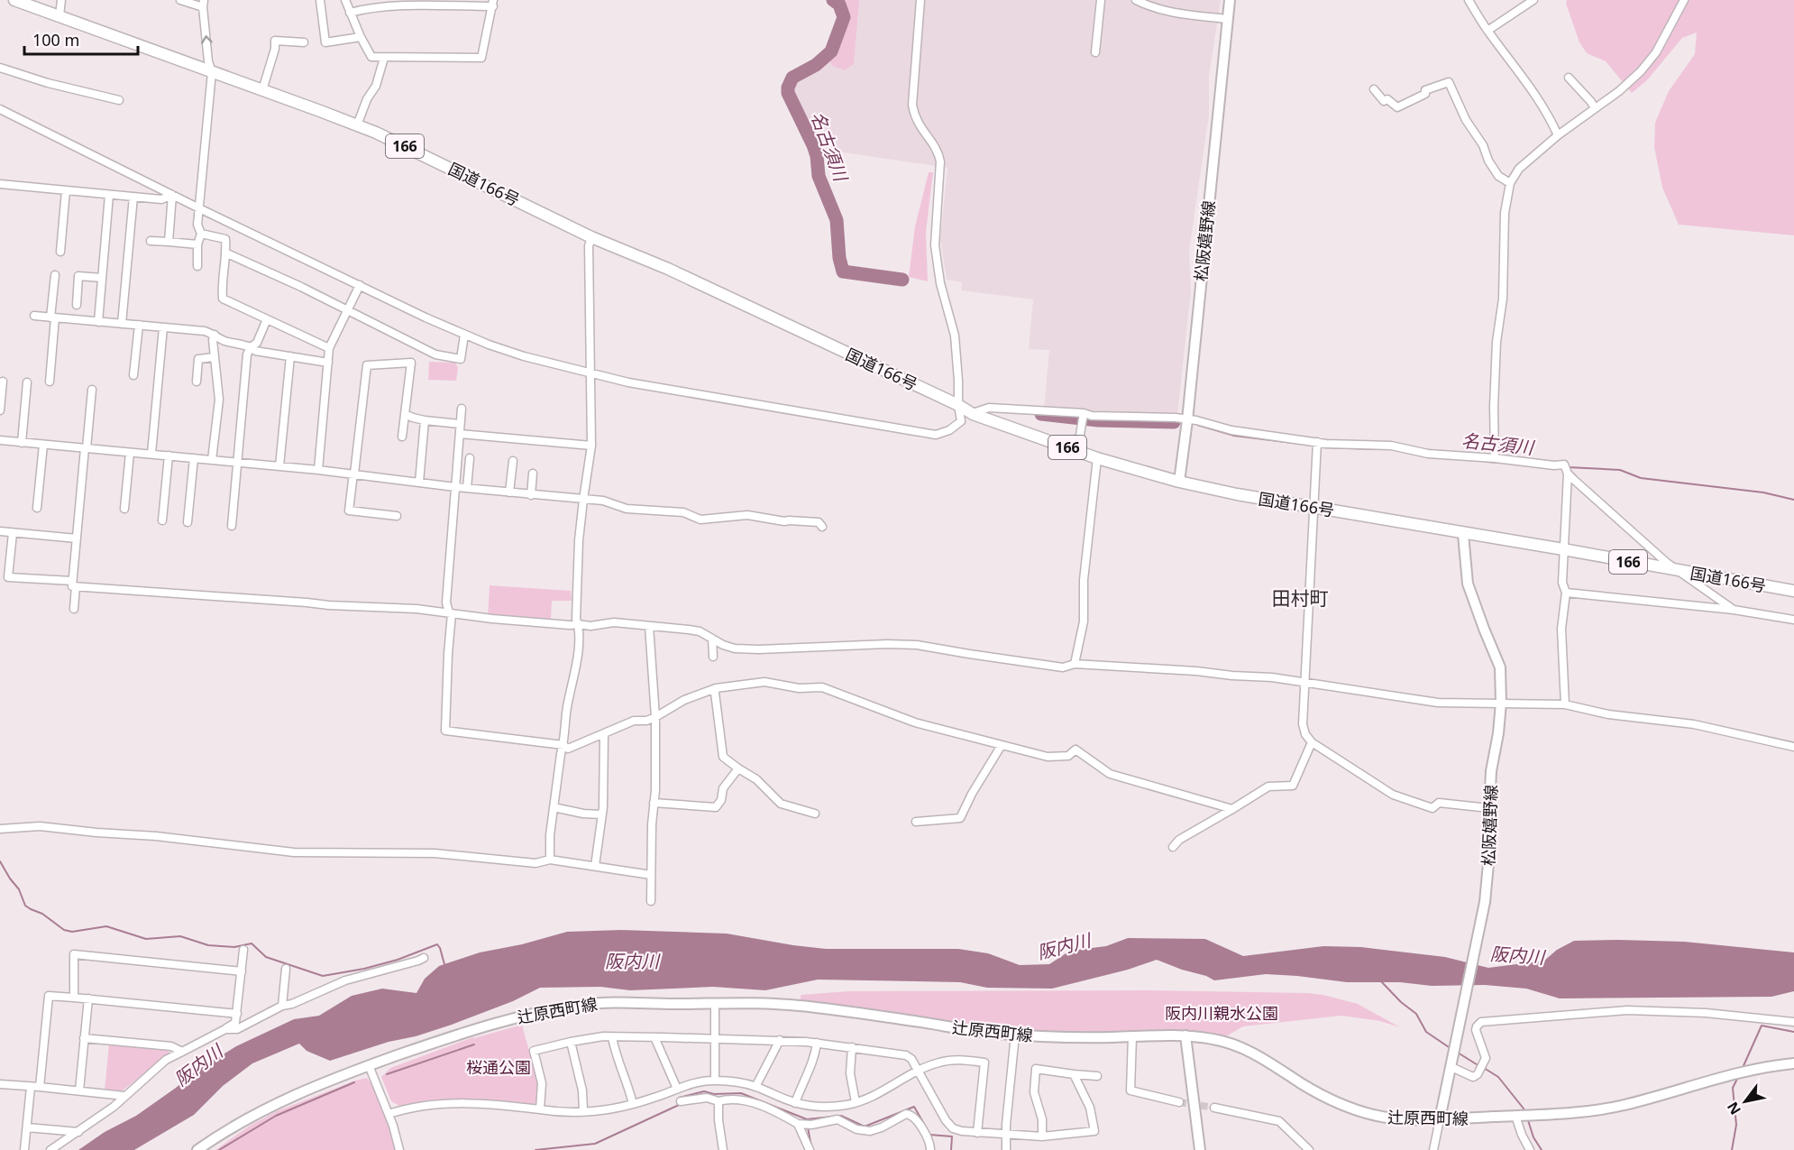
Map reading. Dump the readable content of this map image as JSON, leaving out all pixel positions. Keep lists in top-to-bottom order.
{
  "streets": {
    "highway": ["166", "国道166号"],
    "main road": ["松阪嬉野線", "辻原西町線"]
  },
  "crossings": [
    ["国道166号", "松阪嬉野線"],
    ["松阪嬉野線", "辻原西町線"]
  ],
  "districts": ["田村町"],
  "water": ["名古須川", "阪内川"],
  "parks": ["阪内川親水公園", "桜通公園"],
  "scale_bar": "100 m",
  "north": "bottom left"
}
